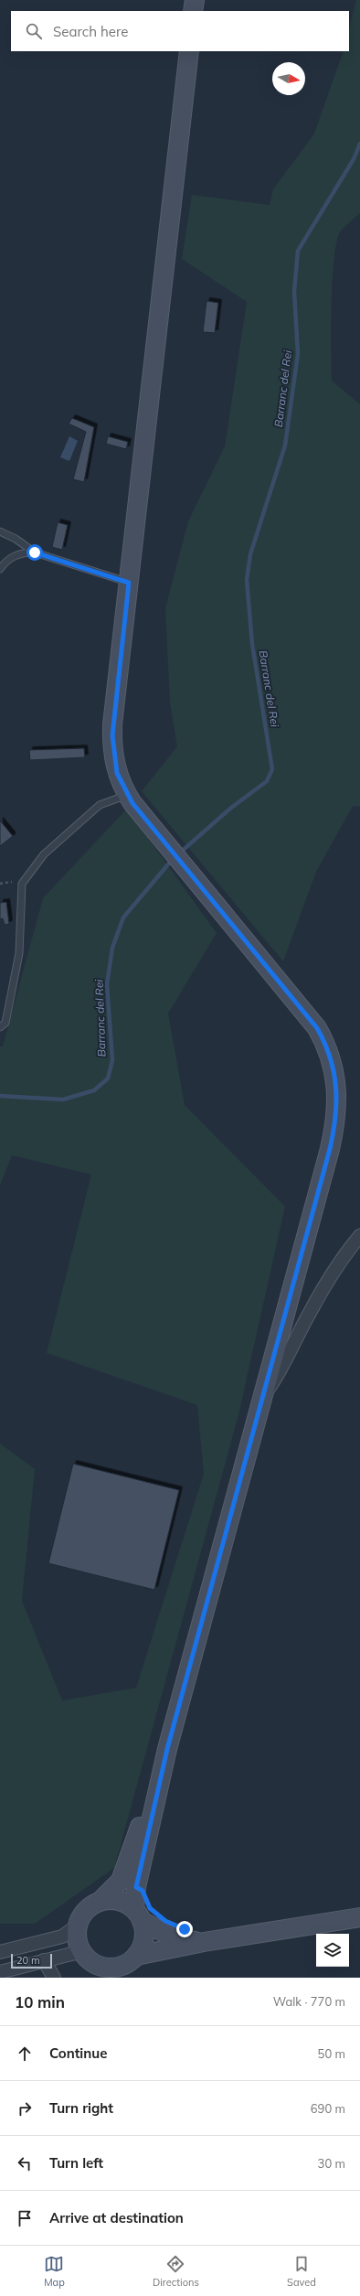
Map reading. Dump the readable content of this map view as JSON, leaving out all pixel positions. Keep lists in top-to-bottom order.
{
  "water": ["Barranc del Rei"],
  "scale_bar": "20 m",
  "north": "right",
  "page": {
    "search": "Search here",
    "scale": "20 m",
    "heading": ["10 min", "Walk · 770 m"],
    "list": [
      ["Continue", "50 m"],
      ["Turn right", "690 m"],
      ["Turn left", "30 m"],
      "Arrive at destination"
    ],
    "nav": ["Map", "Directions", "Saved"]
  }
}
